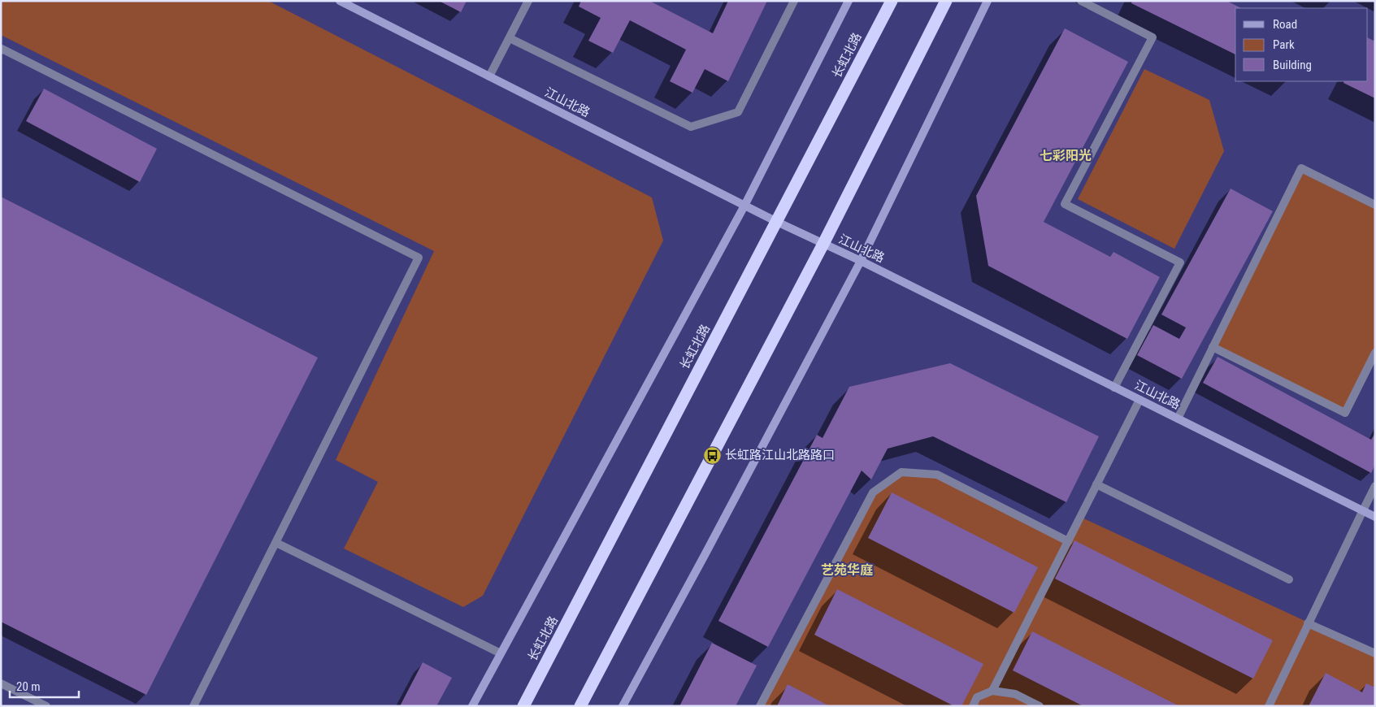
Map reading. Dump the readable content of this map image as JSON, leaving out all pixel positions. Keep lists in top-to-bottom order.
{
  "streets": {
    "highway": ["长虹北路"],
    "street": ["江山北路"]
  },
  "crossings": [
    ["长虹北路", "江山北路"]
  ],
  "districts": ["七彩阳光", "艺苑华庭"],
  "places": {
    "bus stop": ["长虹路江山北路路口"]
  },
  "legend": ["Road", "Park", "Building"],
  "scale_bar": "20 m"
}
